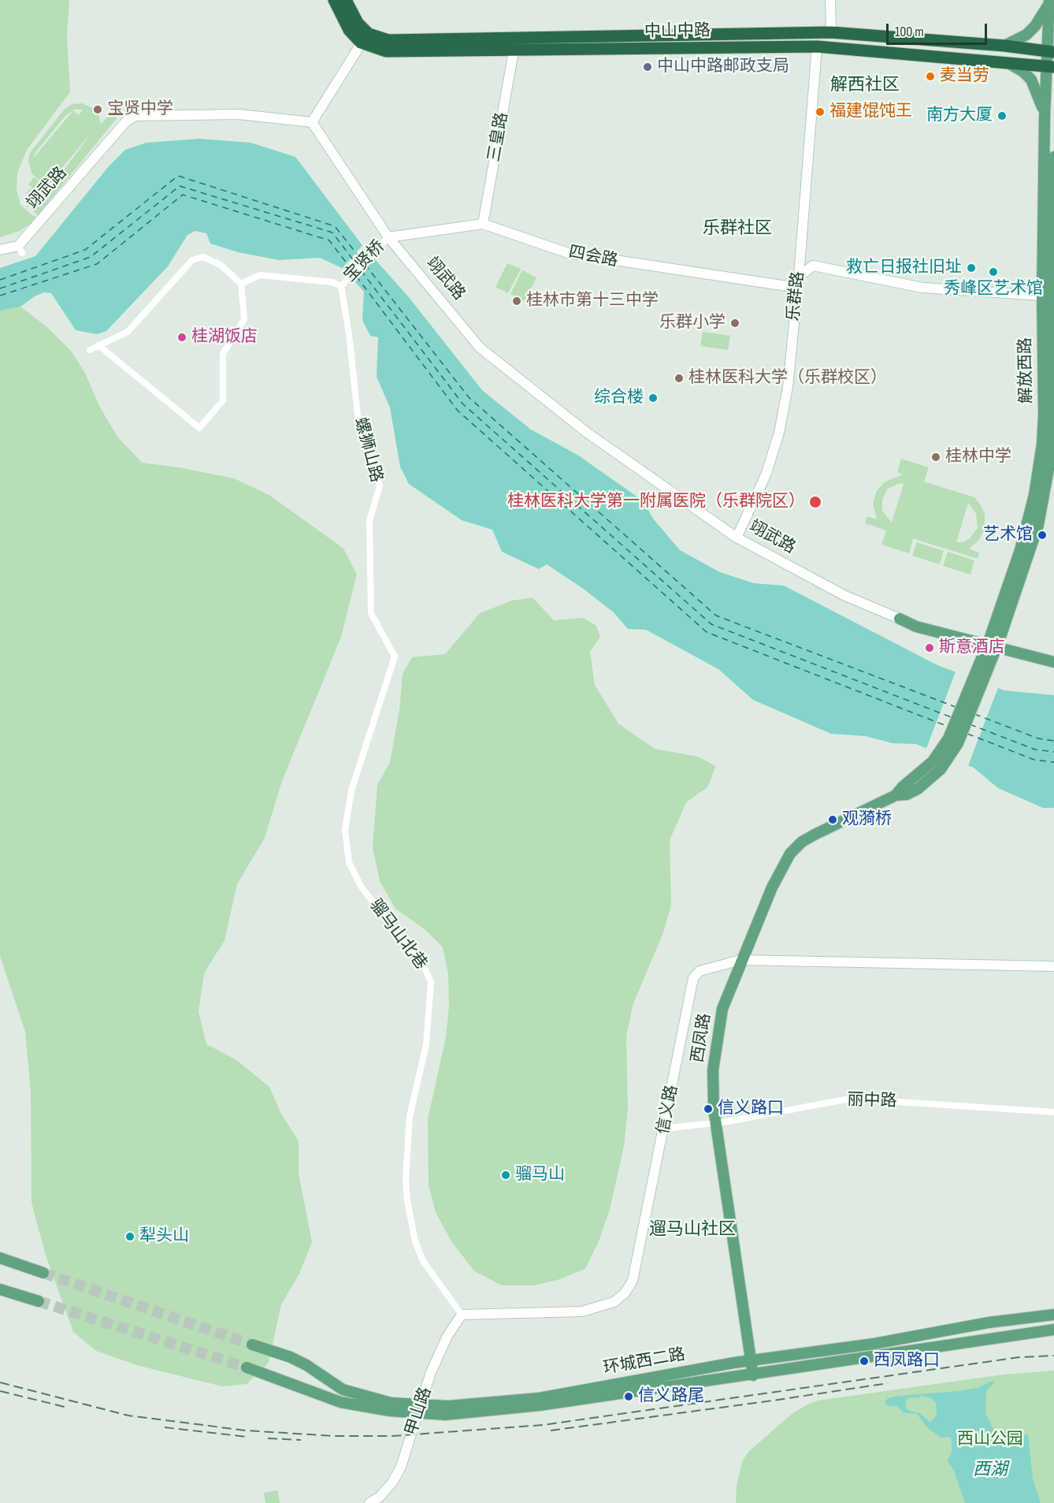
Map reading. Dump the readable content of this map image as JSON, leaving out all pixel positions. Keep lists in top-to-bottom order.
{
  "streets": {
    "highway": ["中山中路"],
    "main road": [
      "翊武路",
      "解放西路",
      "西凤路",
      "环城西二路"
    ],
    "street": [
      "三皇路",
      "四会路",
      "宝贤桥",
      "乐群路",
      "螺狮山路",
      "骝马山北巷",
      "丽中路",
      "信义路",
      "甲山路"
    ]
  },
  "crossings": [
    ["中山中路", "三皇路"],
    ["中山中路", "乐群路"],
    ["中山中路", "解放西路"],
    ["三皇路", "四会路"],
    ["翊武路", "四会路"],
    ["翊武路", "宝贤桥"],
    ["翊武路", "乐群路"],
    ["翊武路", "解放西路"],
    ["四会路", "宝贤桥"],
    ["四会路", "乐群路"],
    ["四会路", "解放西路"],
    ["宝贤桥", "螺狮山路"],
    ["解放西路", "西凤路"],
    ["螺狮山路", "骝马山北巷"],
    ["骝马山北巷", "信义路"],
    ["骝马山北巷", "甲山路"],
    ["西凤路", "丽中路"],
    ["西凤路", "信义路"],
    ["西凤路", "环城西二路"],
    ["丽中路", "信义路"],
    ["信义路", "甲山路"]
  ],
  "districts": ["解西社区", "乐群社区", "遛马山社区"],
  "water": ["西湖"],
  "parks": ["西山公园"],
  "places": [
    "中山中路邮政支局",
    "麦当劳",
    "宝贤中学",
    "福建馄饨王",
    "南方大厦",
    "救亡日报社旧址",
    "秀峰区艺术馆",
    "桂林市第十三中学",
    "乐群小学",
    "桂湖饭店",
    "桂林医科大学（乐群校区）",
    "综合楼",
    "桂林中学",
    "桂林医科大学第一附属医院（乐群院区）",
    "艺术馆",
    "斯意酒店",
    "观漪桥",
    "信义路口",
    "骝马山",
    "犁头山",
    "西凤路口",
    "信义路尾"
  ],
  "scale_bar": "100 m"
}
